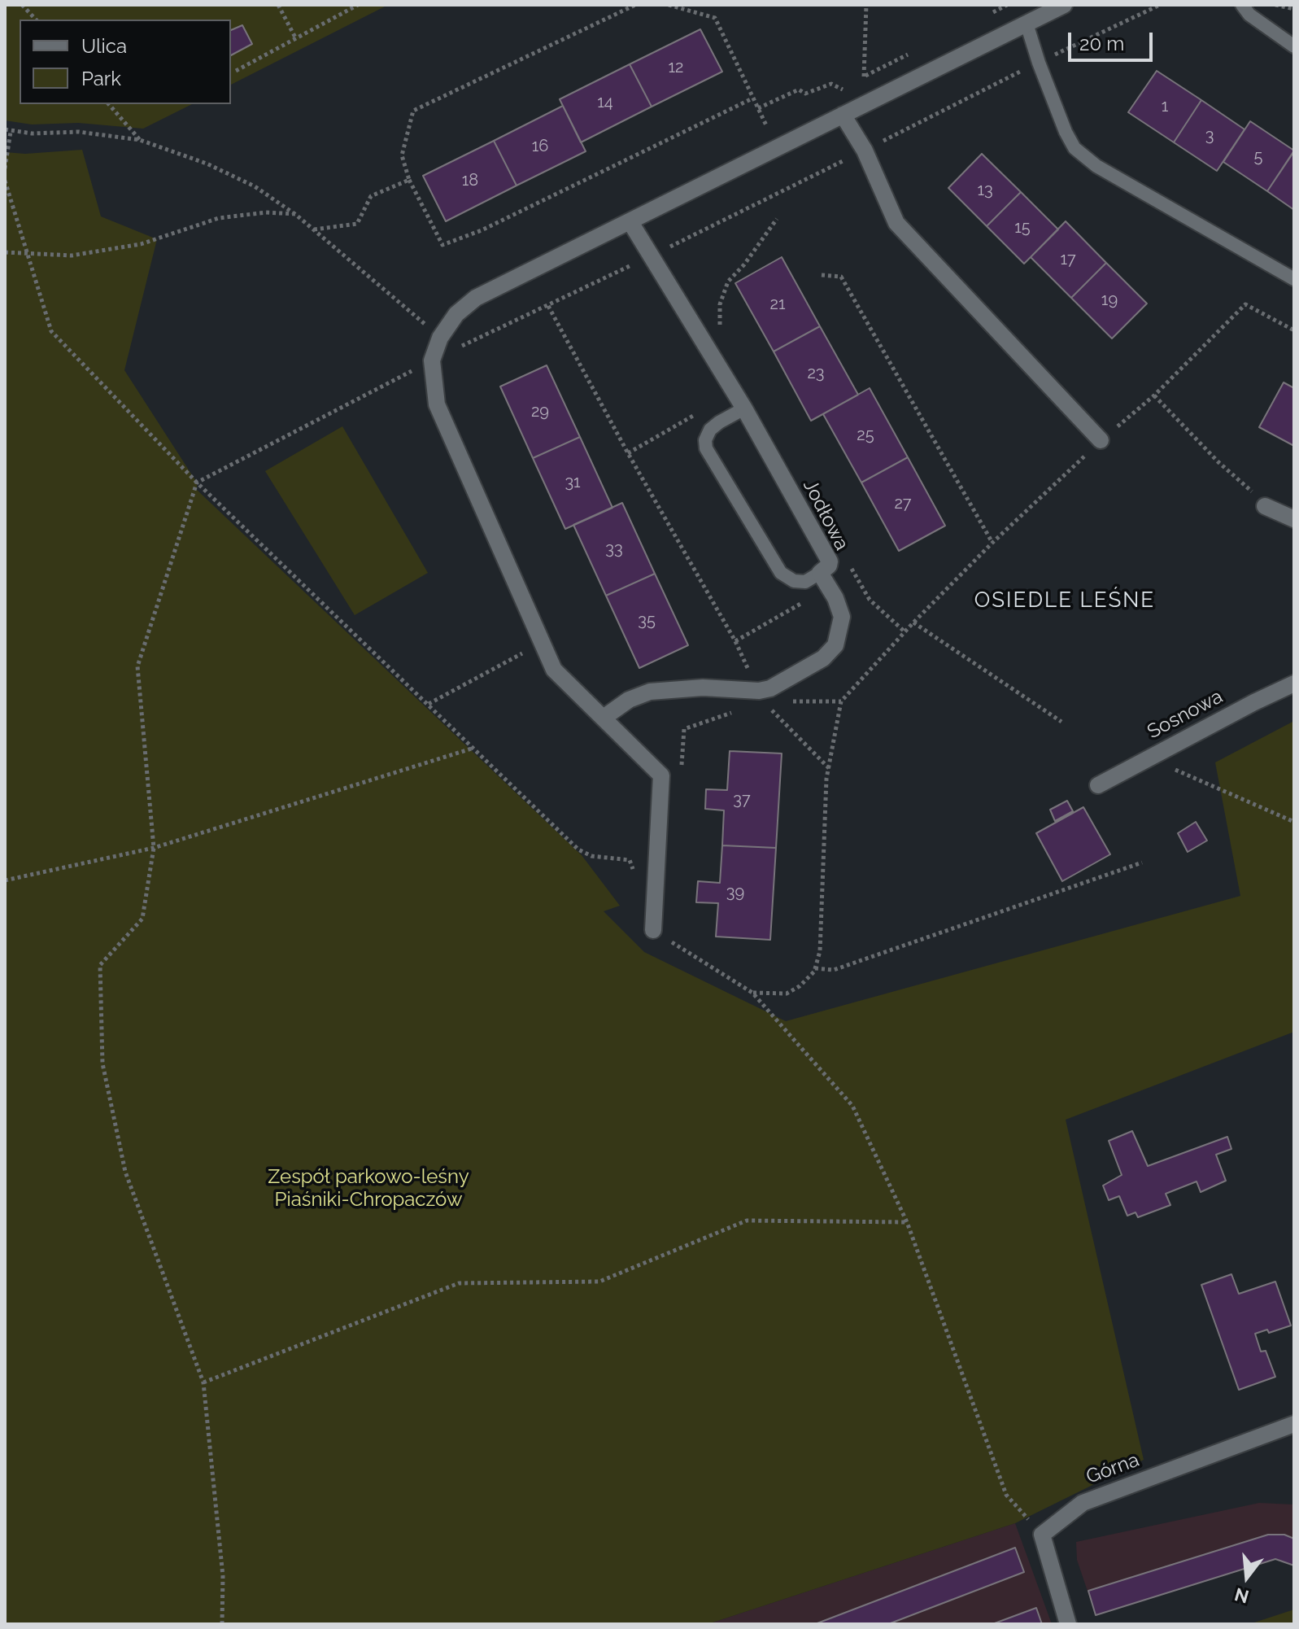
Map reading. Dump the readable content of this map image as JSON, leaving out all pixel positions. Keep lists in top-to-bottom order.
{
  "streets": {
    "street": ["Jodłowa", "Sosnowa", "Górna"]
  },
  "districts": ["OSIEDLE LEŚNE"],
  "parks": ["Zespół parkowo-leśny Piaśniki-Chropaczów"],
  "house_numbers": [
    "12",
    "14",
    "1",
    "3",
    "16",
    "5",
    "18",
    "13",
    "15",
    "17",
    "19",
    "21",
    "23",
    "29",
    "25",
    "31",
    "27",
    "33",
    "35",
    "37",
    "39"
  ],
  "legend": ["Ulica", "Park"],
  "scale_bar": "20 m",
  "north": "bottom"
}
